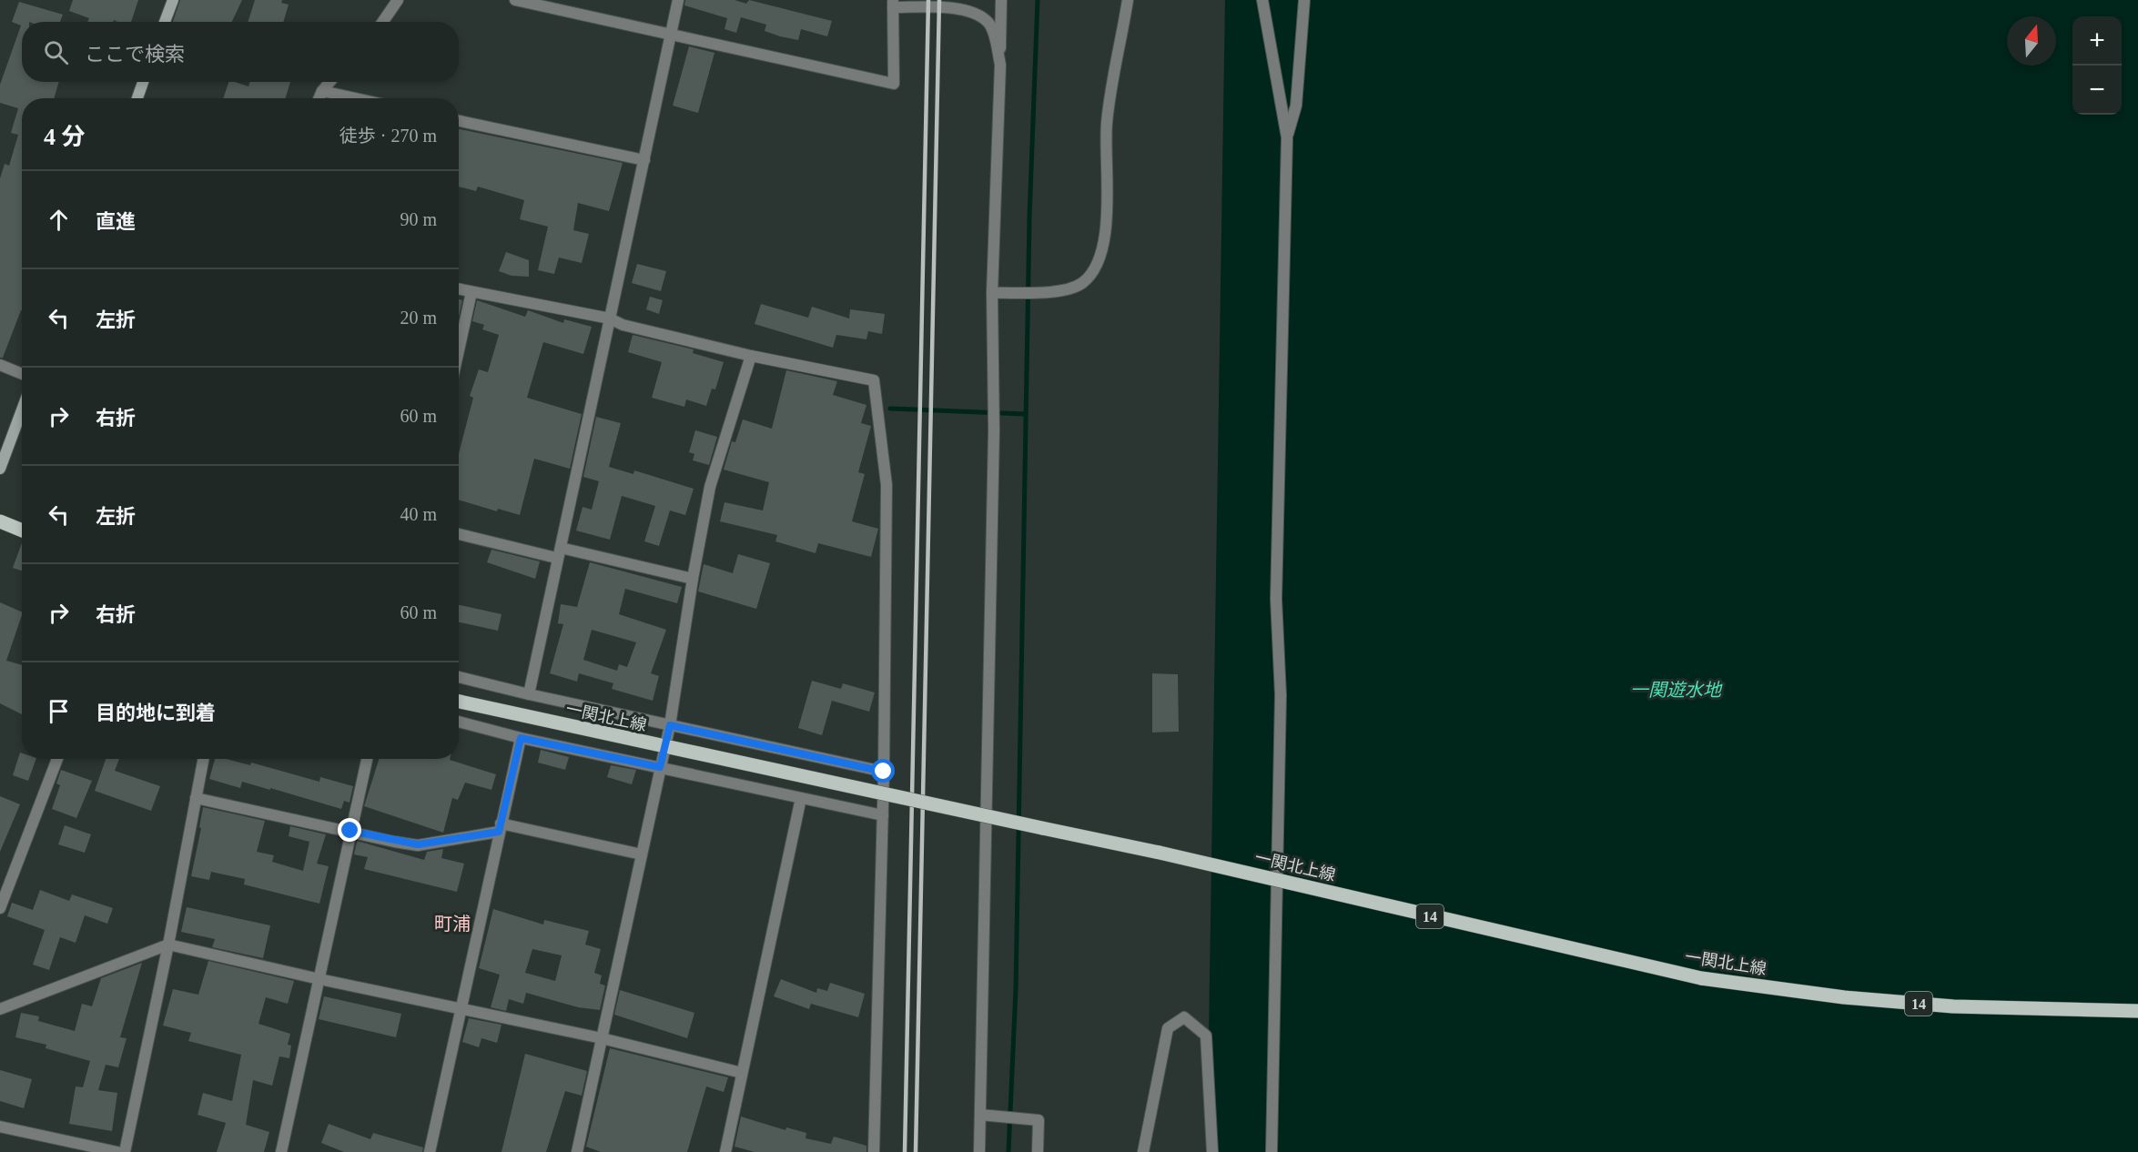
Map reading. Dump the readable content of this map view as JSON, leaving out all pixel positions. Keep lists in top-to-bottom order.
{
  "streets": {
    "main road": ["一関北上線", "14"]
  },
  "districts": ["町浦"],
  "water": ["一関遊水地"],
  "north": "top",
  "page": {
    "map_buttons": ["+", "−"],
    "search": "ここで検索",
    "heading": ["4 分", "徒歩 · 270 m"],
    "list": [
      ["直進", "90 m"],
      ["左折", "20 m"],
      ["右折", "60 m"],
      ["左折", "40 m"],
      ["右折", "60 m"],
      "目的地に到着"
    ]
  }
}
